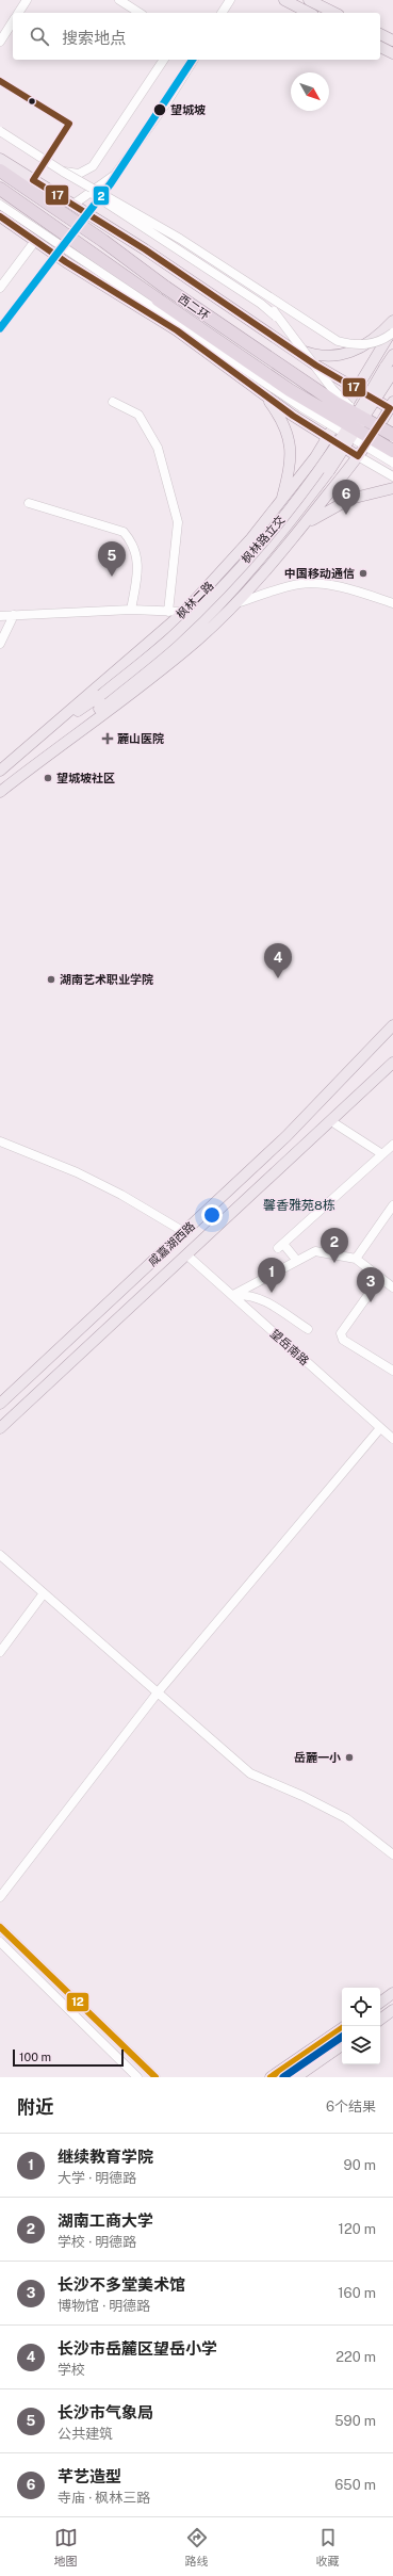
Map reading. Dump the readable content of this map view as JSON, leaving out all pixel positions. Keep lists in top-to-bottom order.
{
  "streets": {
    "highway": ["西二环"],
    "main road": ["枫林路立交", "枫林二路", "咸嘉湖西路"],
    "street": ["望岳南路"]
  },
  "crossings": [
    ["枫林路立交", "枫林二路"],
    ["咸嘉湖西路", "望岳南路"]
  ],
  "districts": ["馨香雅苑8栋"],
  "places": {
    "other": [
      "望城坡",
      "中国移动通信",
      "望城坡社区",
      "湖南艺术职业学院",
      "岳麓一小"
    ],
    "health": ["麓山医院"]
  },
  "lines": [
    "transit line 2",
    "transit line 17",
    "transit line 12",
    "transit line 6"
  ],
  "scale_bar": "100 m",
  "north": "bottom right",
  "page": {
    "search": "搜索地点",
    "pins": [
      "6",
      "5",
      "4",
      "2",
      "1",
      "3"
    ],
    "scale": "100 m",
    "heading": ["附近", "6个结果"],
    "list": [
      {
        "mark": "1",
        "name": "继续教育学院",
        "note": "大学 · 明德路",
        "value": "90 m"
      },
      {
        "mark": "2",
        "name": "湖南工商大学",
        "note": "学校 · 明德路",
        "value": "120 m"
      },
      {
        "mark": "3",
        "name": "长沙不多堂美术馆",
        "note": "博物馆 · 明德路",
        "value": "160 m"
      },
      {
        "mark": "4",
        "name": "长沙市岳麓区望岳小学",
        "note": "学校",
        "value": "220 m"
      },
      {
        "mark": "5",
        "name": "长沙市气象局",
        "note": "公共建筑",
        "value": "590 m"
      },
      {
        "mark": "6",
        "name": "芊艺造型",
        "note": "寺庙 · 枫林三路",
        "value": "650 m"
      }
    ],
    "nav": ["地图", "路线", "收藏"]
  }
}
